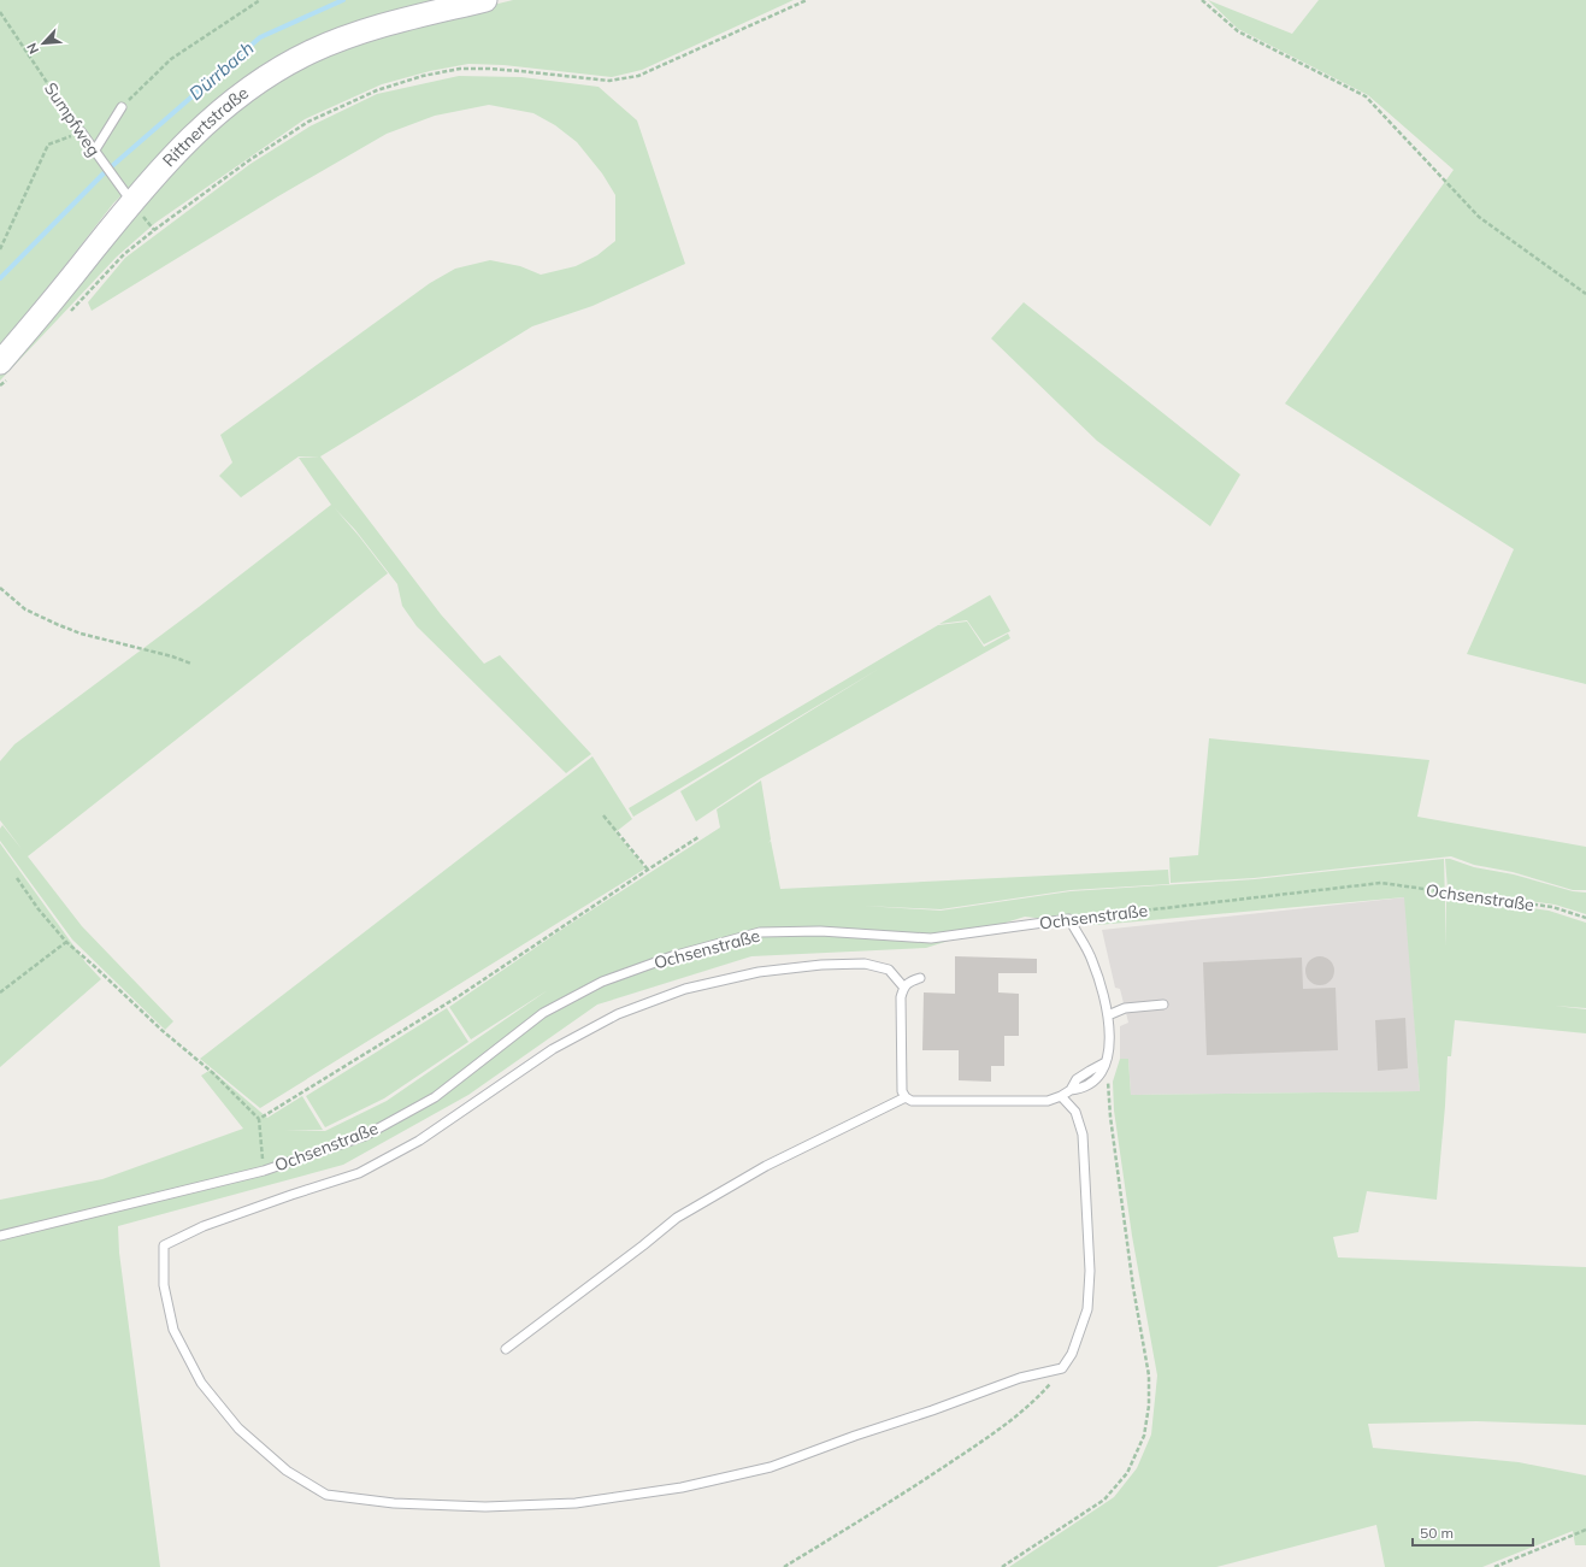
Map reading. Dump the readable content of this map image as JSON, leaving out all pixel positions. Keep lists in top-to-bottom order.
{
  "streets": {
    "street": ["Rittnertstraße"],
    "lane": ["Sumpfweg", "Ochsenstraße"]
  },
  "crossings": [
    ["Sumpfweg", "Rittnertstraße"]
  ],
  "water": ["Dürrbach"],
  "scale_bar": "50 m",
  "north": "bottom left"
}
